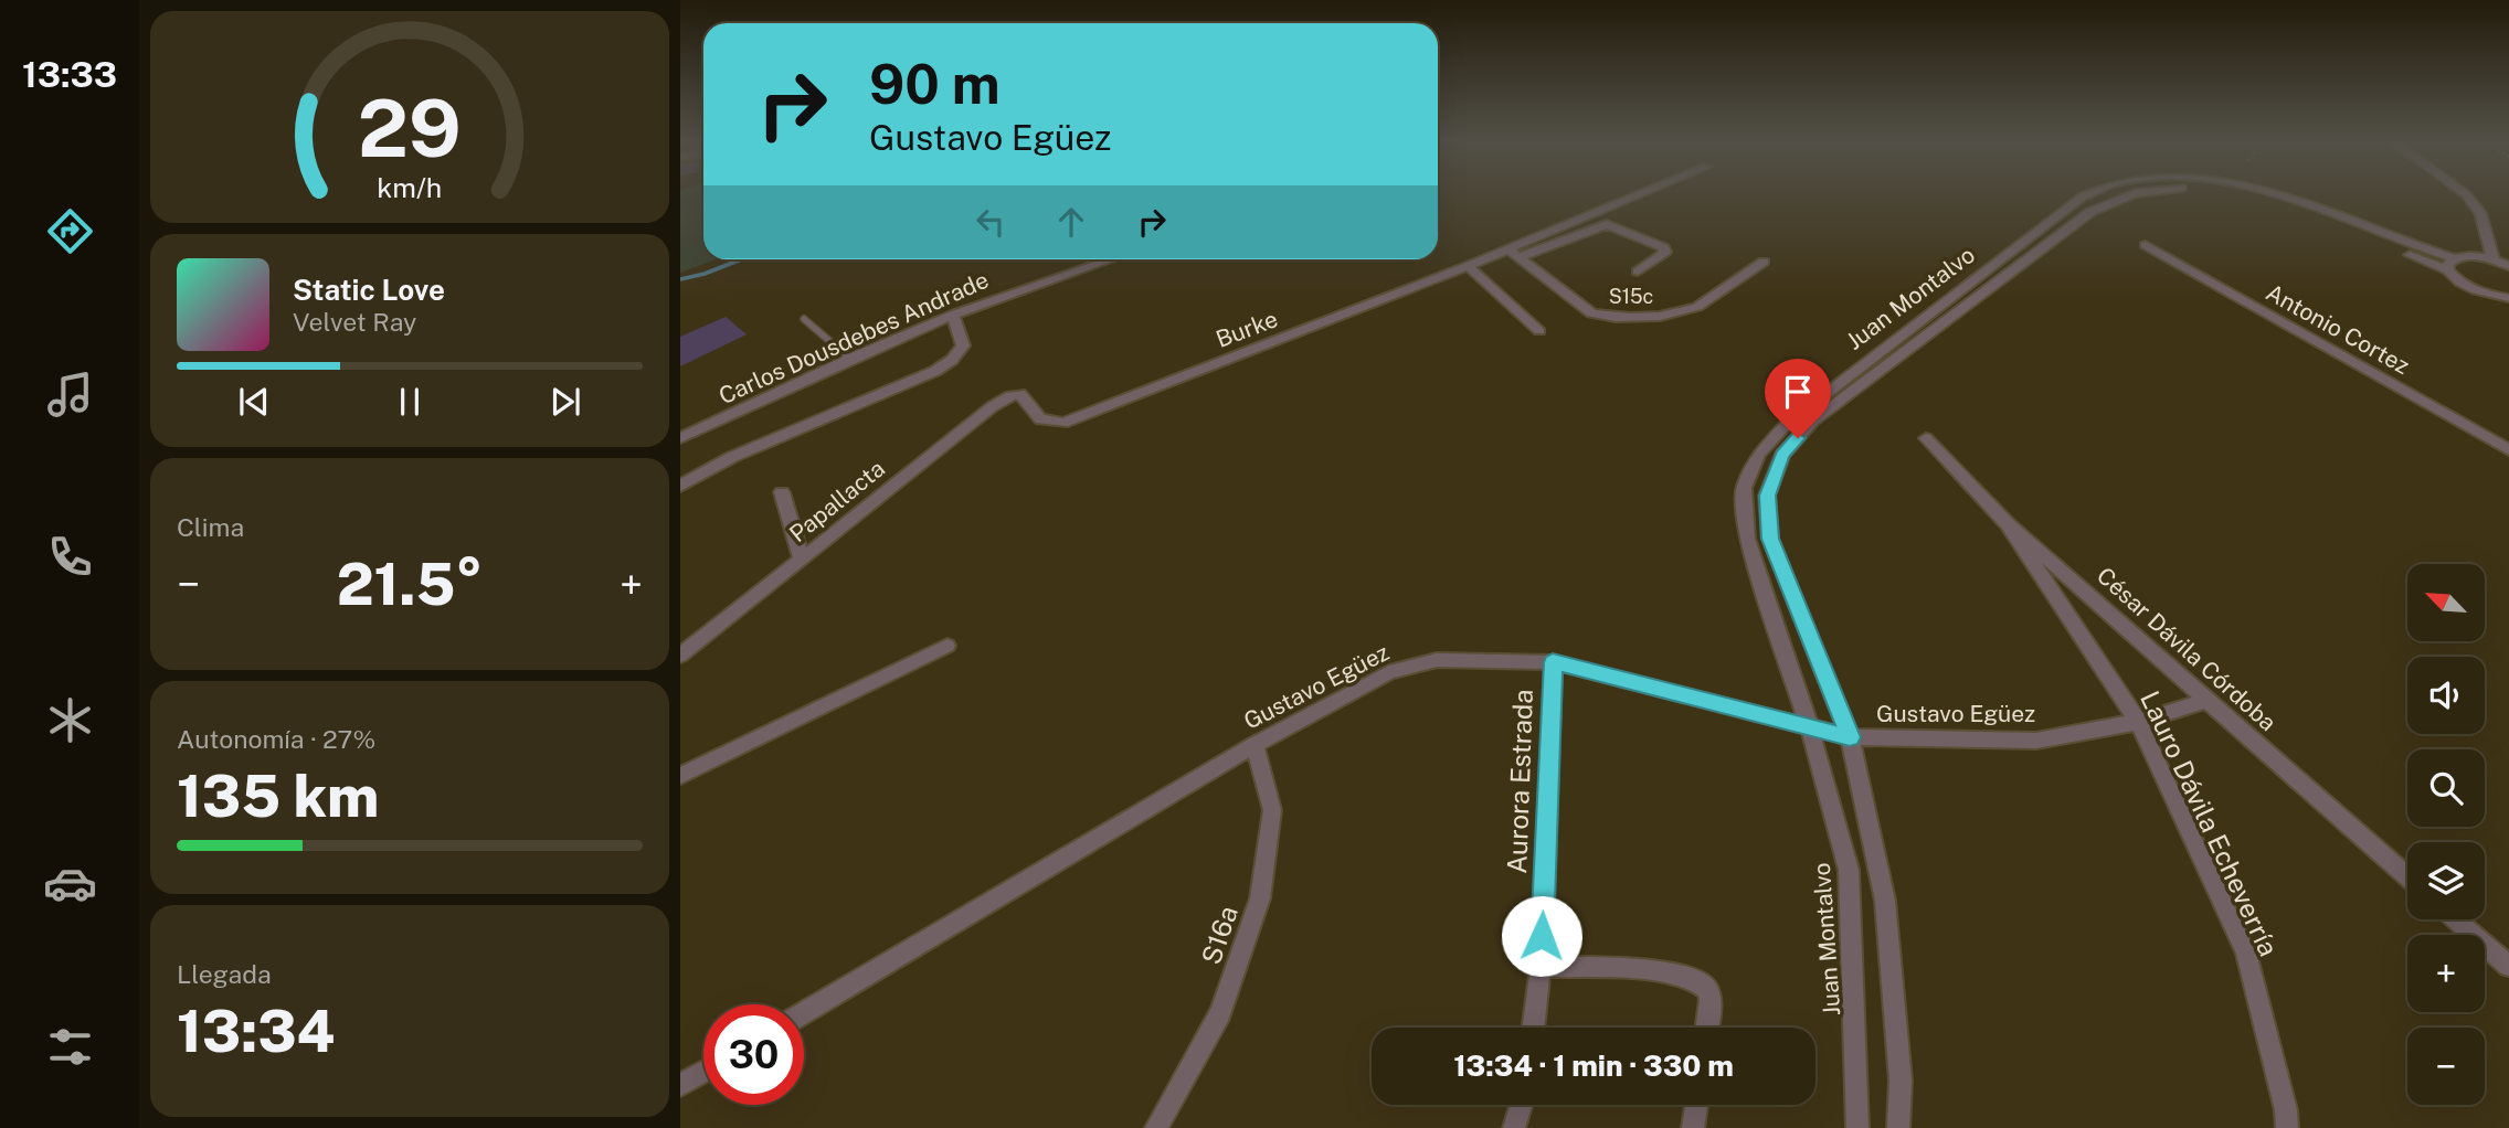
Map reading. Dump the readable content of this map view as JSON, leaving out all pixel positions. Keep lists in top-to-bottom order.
{
  "streets": {
    "street": [
      "S15c",
      "Juan Montalvo",
      "Burke",
      "Antonio Cortez",
      "Carlos Dousdebes Andrade",
      "Papallacta",
      "César Dávila Córdoba",
      "Gustavo Egüez",
      "Aurora Estrada",
      "Lauro Dávila Echeverría",
      "S16a"
    ]
  },
  "crossings": [
    ["S15c", "Burke"],
    ["Juan Montalvo", "Gustavo Egüez"],
    ["Burke", "Papallacta"],
    ["César Dávila Córdoba", "Gustavo Egüez"],
    ["César Dávila Córdoba", "Lauro Dávila Echeverría"],
    ["Gustavo Egüez", "Aurora Estrada"],
    ["Gustavo Egüez", "Lauro Dávila Echeverría"],
    ["Gustavo Egüez", "S16a"]
  ],
  "north": "top left",
  "page": {
    "tabs": "13:33",
    "turn": ["90 m", "Gustavo Egüez"],
    "song": ["Static Love", "Velvet Ray"],
    "tile": [
      "Clima",
      ["Autonomía · 27%", "135 km"],
      ["Llegada", "13:34"]
    ],
    "heat": ["−", "21.5°", "+"],
    "map_buttons": ["+", "−"],
    "limit": "30",
    "trip": "13:34 · 1 min · 330 m",
    "gauge": ["29", "km/h"]
  }
}
